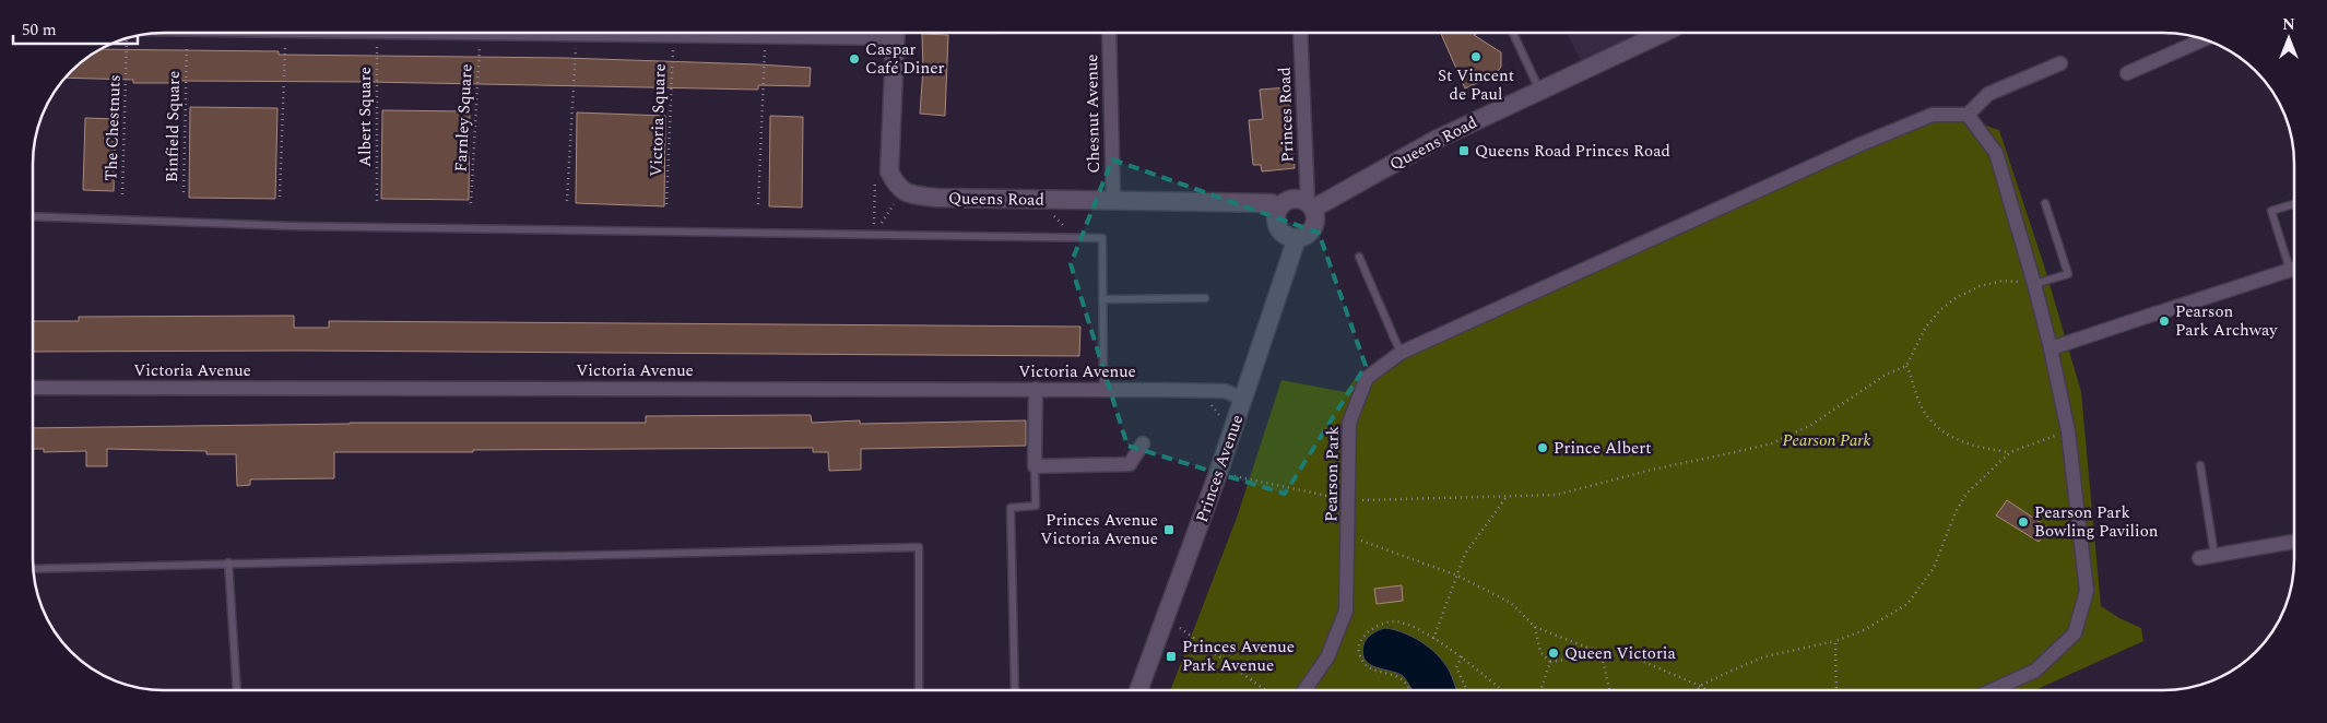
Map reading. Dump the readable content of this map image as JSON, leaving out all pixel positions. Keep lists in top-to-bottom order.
{
  "streets": {
    "street": [
      "Chesnut Avenue",
      "Princes Road",
      "Queens Road",
      "Victoria Avenue",
      "Princes Avenue",
      "Pearson Park"
    ],
    "path": [
      "Albert Square",
      "Farnley Square",
      "Victoria Square",
      "Binfield Square",
      "The Chestnuts"
    ]
  },
  "crossings": [
    ["Chesnut Avenue", "Queens Road"],
    ["Princes Road", "Queens Road"],
    ["Princes Road", "Princes Avenue"],
    ["Queens Road", "Princes Avenue"],
    ["Victoria Avenue", "Princes Avenue"]
  ],
  "parks": ["Pearson Park"],
  "places": {
    "other": [
      "St Vincent de Paul",
      "Caspar Café Diner",
      "Pearson Park Archway",
      "Prince Albert",
      "Pearson Park Bowling Pavilion",
      "Queen Victoria"
    ],
    "transit": ["Queens Road Princes Road", "Princes Avenue Victoria Avenue", "Princes Avenue Park Avenue"]
  },
  "scale_bar": "50 m",
  "north": "top"
}
